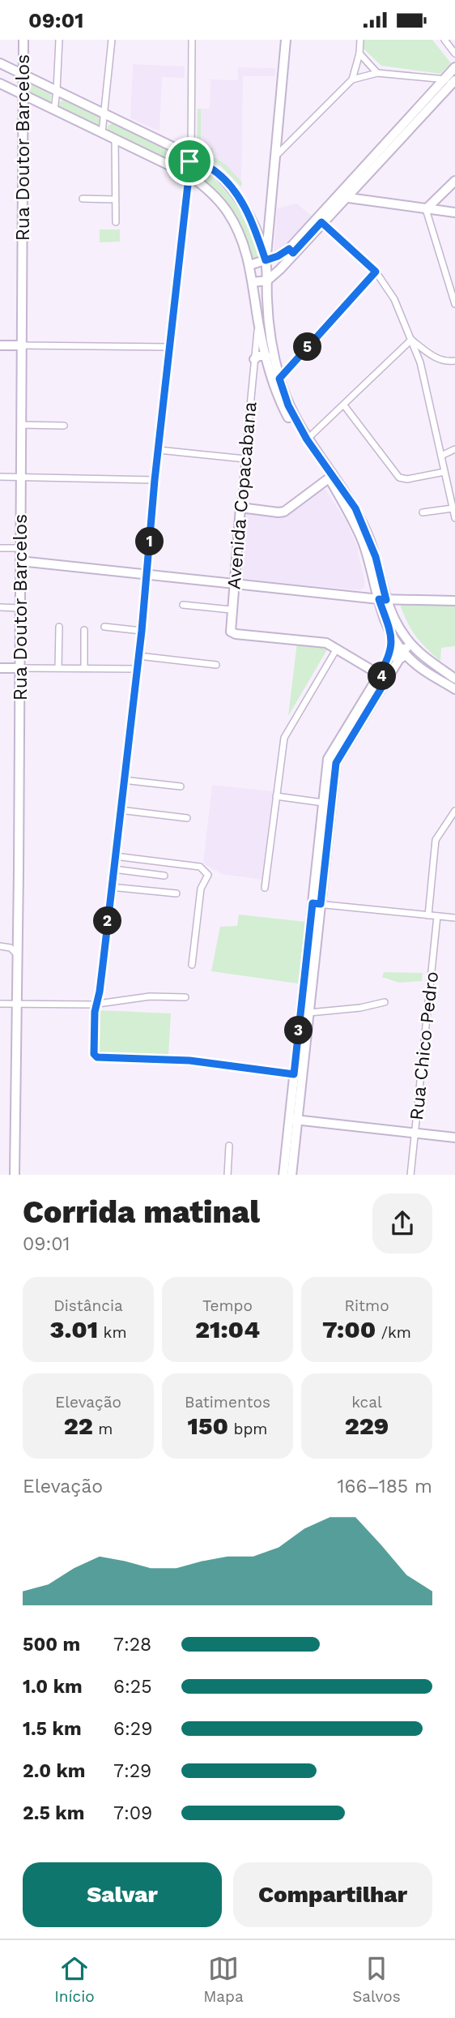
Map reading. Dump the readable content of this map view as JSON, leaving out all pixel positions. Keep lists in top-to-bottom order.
{
  "streets": {
    "street": ["Rua Doutor Barcelos", "Avenida Copacabana", "Rua Chico Pedro"]
  },
  "page": {
    "status": "09:01",
    "pins": [
      "5",
      "1",
      "4",
      "2",
      "3"
    ],
    "heading": ["Corrida matinal", "09:01"],
    "stats": [
      ["Distância", "3.01 km"],
      ["Tempo", "21:04"],
      ["Ritmo", "7:00 /km"],
      ["Elevação", "22 m"],
      ["Batimentos", "150 bpm"],
      ["kcal", "229"]
    ],
    "chart": ["Elevação", "166–185 m"],
    "list": [
      {
        "name": "500 m",
        "note": "7:28"
      },
      {
        "name": "1.0 km",
        "note": "6:25"
      },
      {
        "name": "1.5 km",
        "note": "6:29"
      },
      {
        "name": "2.0 km",
        "note": "7:29"
      },
      {
        "name": "2.5 km",
        "note": "7:09"
      }
    ],
    "buttons": ["Salvar", "Compartilhar"],
    "tabs": ["Início", "Mapa", "Salvos"]
  }
}
